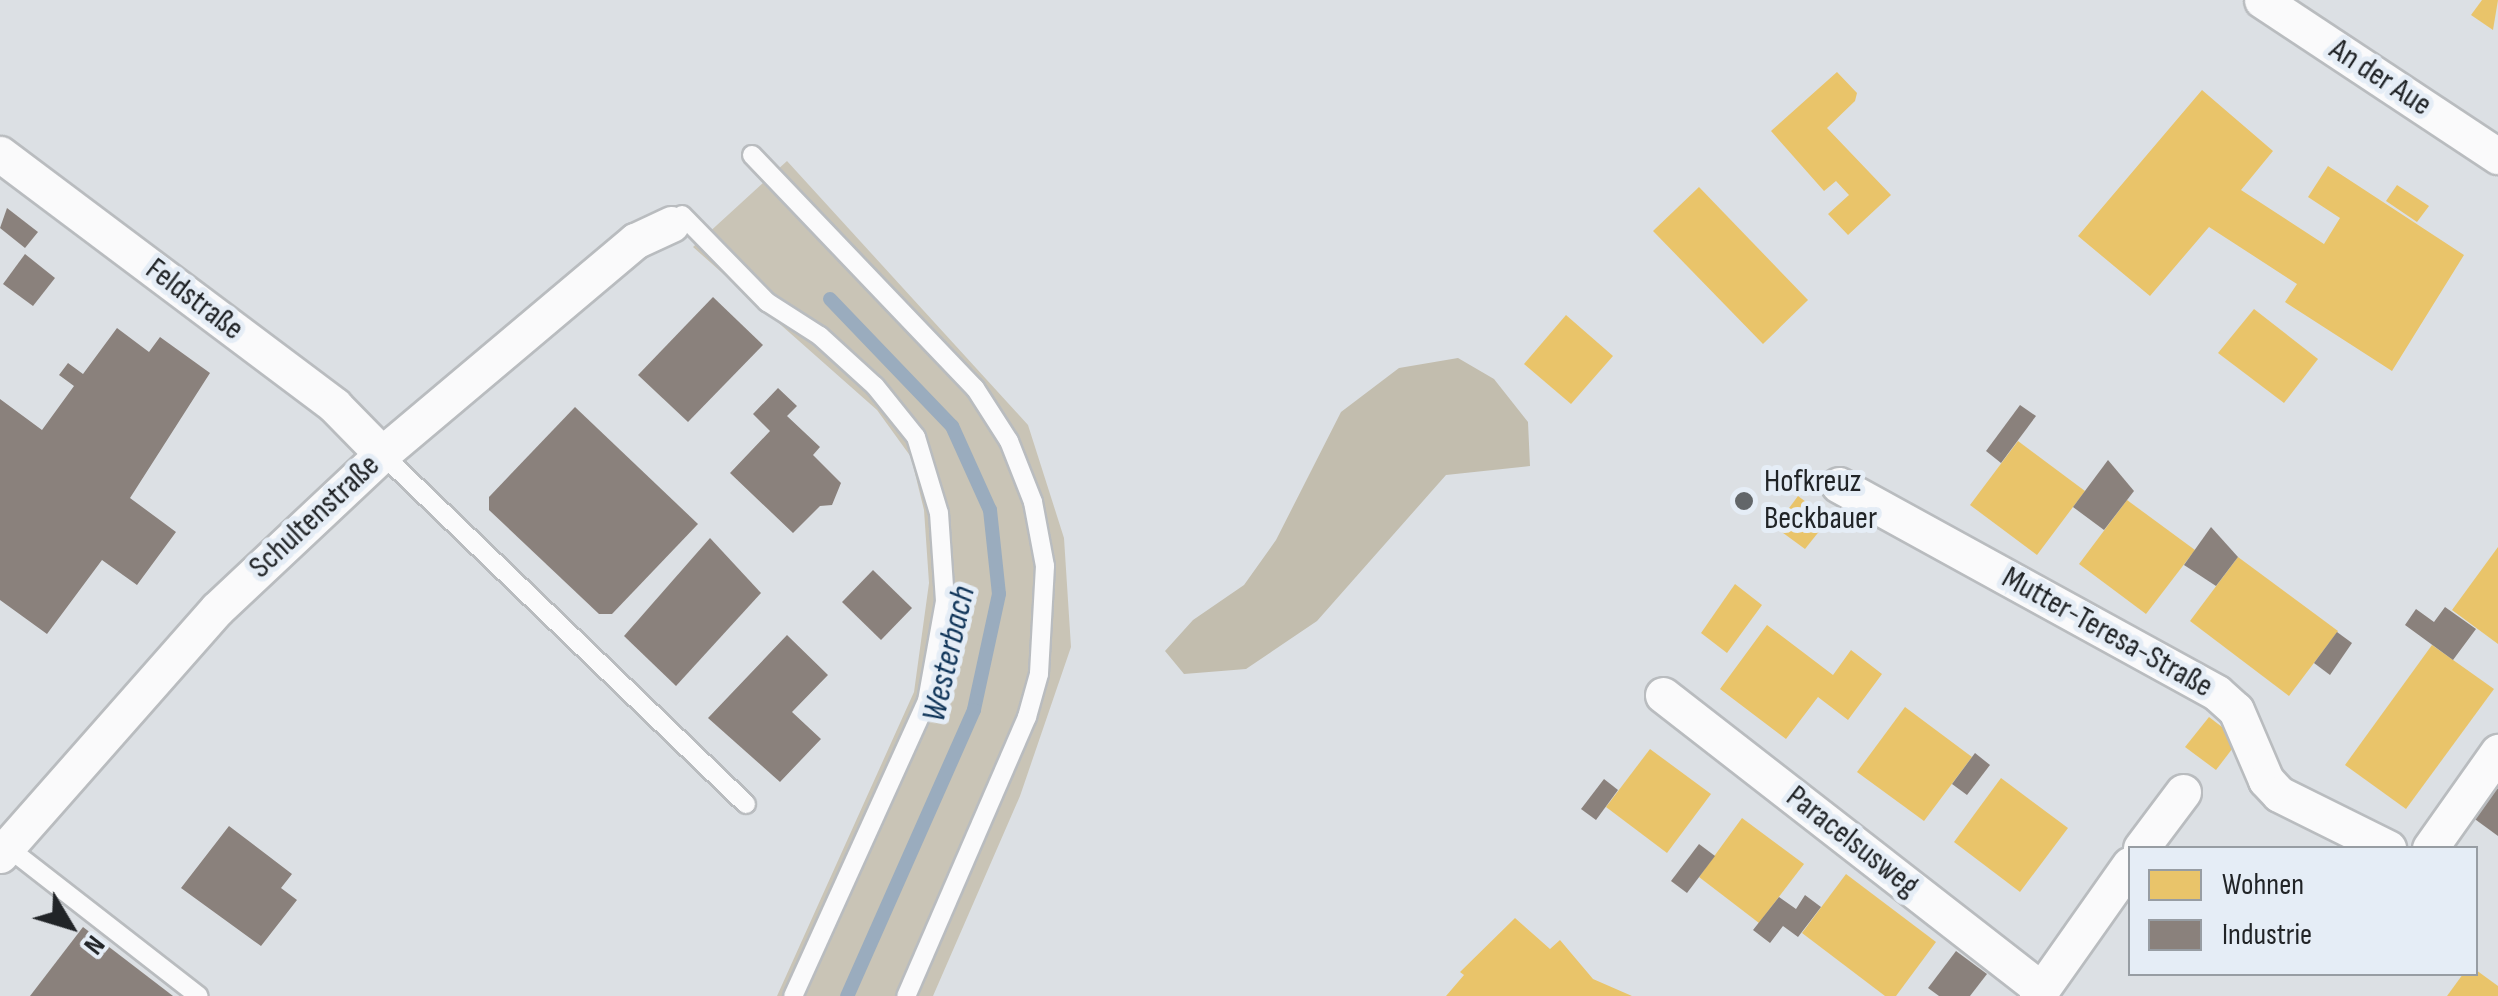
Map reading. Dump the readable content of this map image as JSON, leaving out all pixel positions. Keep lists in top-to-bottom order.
{
  "streets": {
    "street": [
      "An der Aue",
      "Feldstraße",
      "Schultenstraße",
      "Mutter-Teresa-Straße",
      "Paracelsusweg"
    ]
  },
  "crossings": [
    ["Feldstraße", "Schultenstraße"]
  ],
  "water": ["Westerbach"],
  "places": ["Hofkreuz Beckbauer"],
  "legend": ["Wohnen", "Industrie"],
  "north": "bottom right"
}
